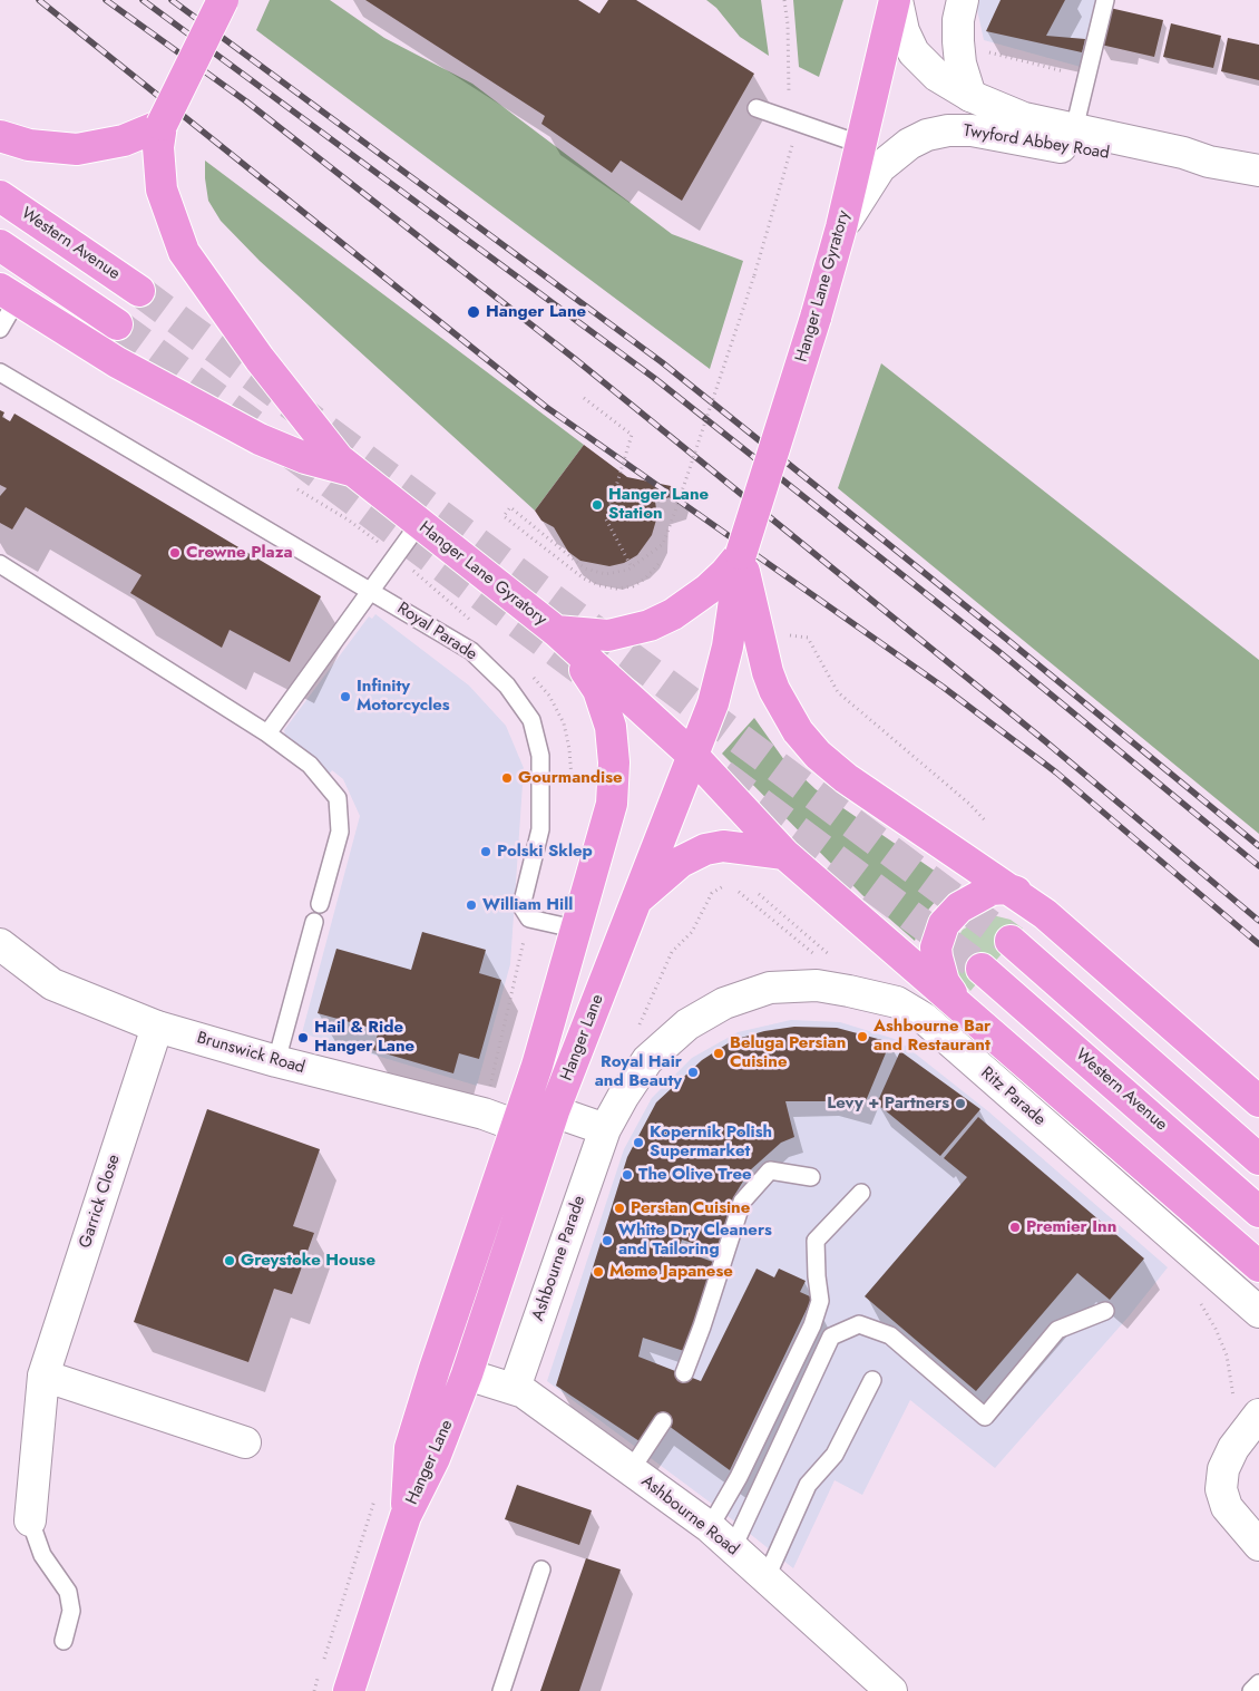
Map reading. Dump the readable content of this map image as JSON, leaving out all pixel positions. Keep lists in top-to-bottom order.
{
  "streets": {
    "highway": ["Western Avenue", "Hanger Lane Gyratory", "Hanger Lane"],
    "street": [
      "Twyford Abbey Road",
      "Brunswick Road",
      "Ritz Parade",
      "Garrick Close",
      "Ashbourne Parade",
      "Ashbourne Road"
    ],
    "lane": ["Royal Parade"]
  },
  "crossings": [
    ["Twyford Abbey Road", "Hanger Lane Gyratory"],
    ["Hanger Lane Gyratory", "Hanger Lane"],
    ["Hanger Lane", "Brunswick Road"],
    ["Hanger Lane", "Ashbourne Road"],
    ["Brunswick Road", "Garrick Close"],
    ["Ritz Parade", "Ashbourne Parade"],
    ["Ashbourne Parade", "Ashbourne Road"]
  ],
  "places": [
    "Hanger Lane",
    "Hanger Lane Station",
    "Crowne Plaza",
    "Infinity Motorcycles",
    "Gourmandise",
    "Polski Sklep",
    "William Hill",
    "Ashbourne Bar and Restaurant",
    "Hail & Ride Hanger Lane",
    "Beluga Persian Cuisine",
    "Royal Hair and Beauty",
    "Levy + Partners",
    "Kopernik Polish Supermarket",
    "The Olive Tree",
    "Persian Cuisine",
    "Premier Inn",
    "White Dry Cleaners and Tailoring",
    "Greystoke House",
    "Momo Japanese"
  ]
}
